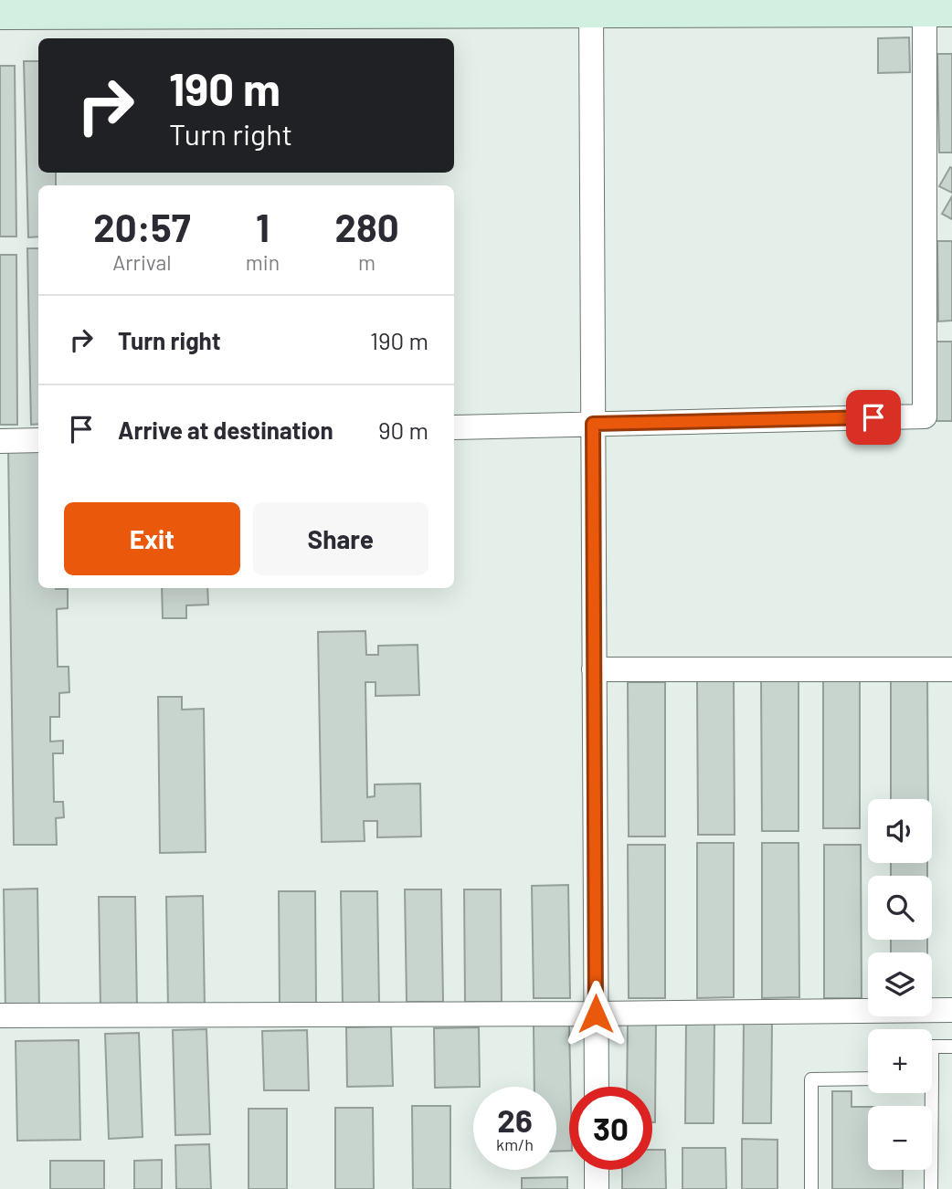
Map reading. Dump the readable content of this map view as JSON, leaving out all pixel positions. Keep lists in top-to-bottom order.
{
  "page": {
    "turn": ["190 m", "Turn right"],
    "eta": [
      "20:57",
      "Arrival",
      "1",
      "min",
      "280",
      "m"
    ],
    "list": [
      {
        "name": "Turn right",
        "value": "190 m"
      },
      {
        "name": "Arrive at destination",
        "value": "90 m"
      }
    ],
    "buttons": ["Exit", "Share"],
    "map_buttons": ["+", "−"],
    "speed": "26 km/h",
    "limit": "30"
  }
}
